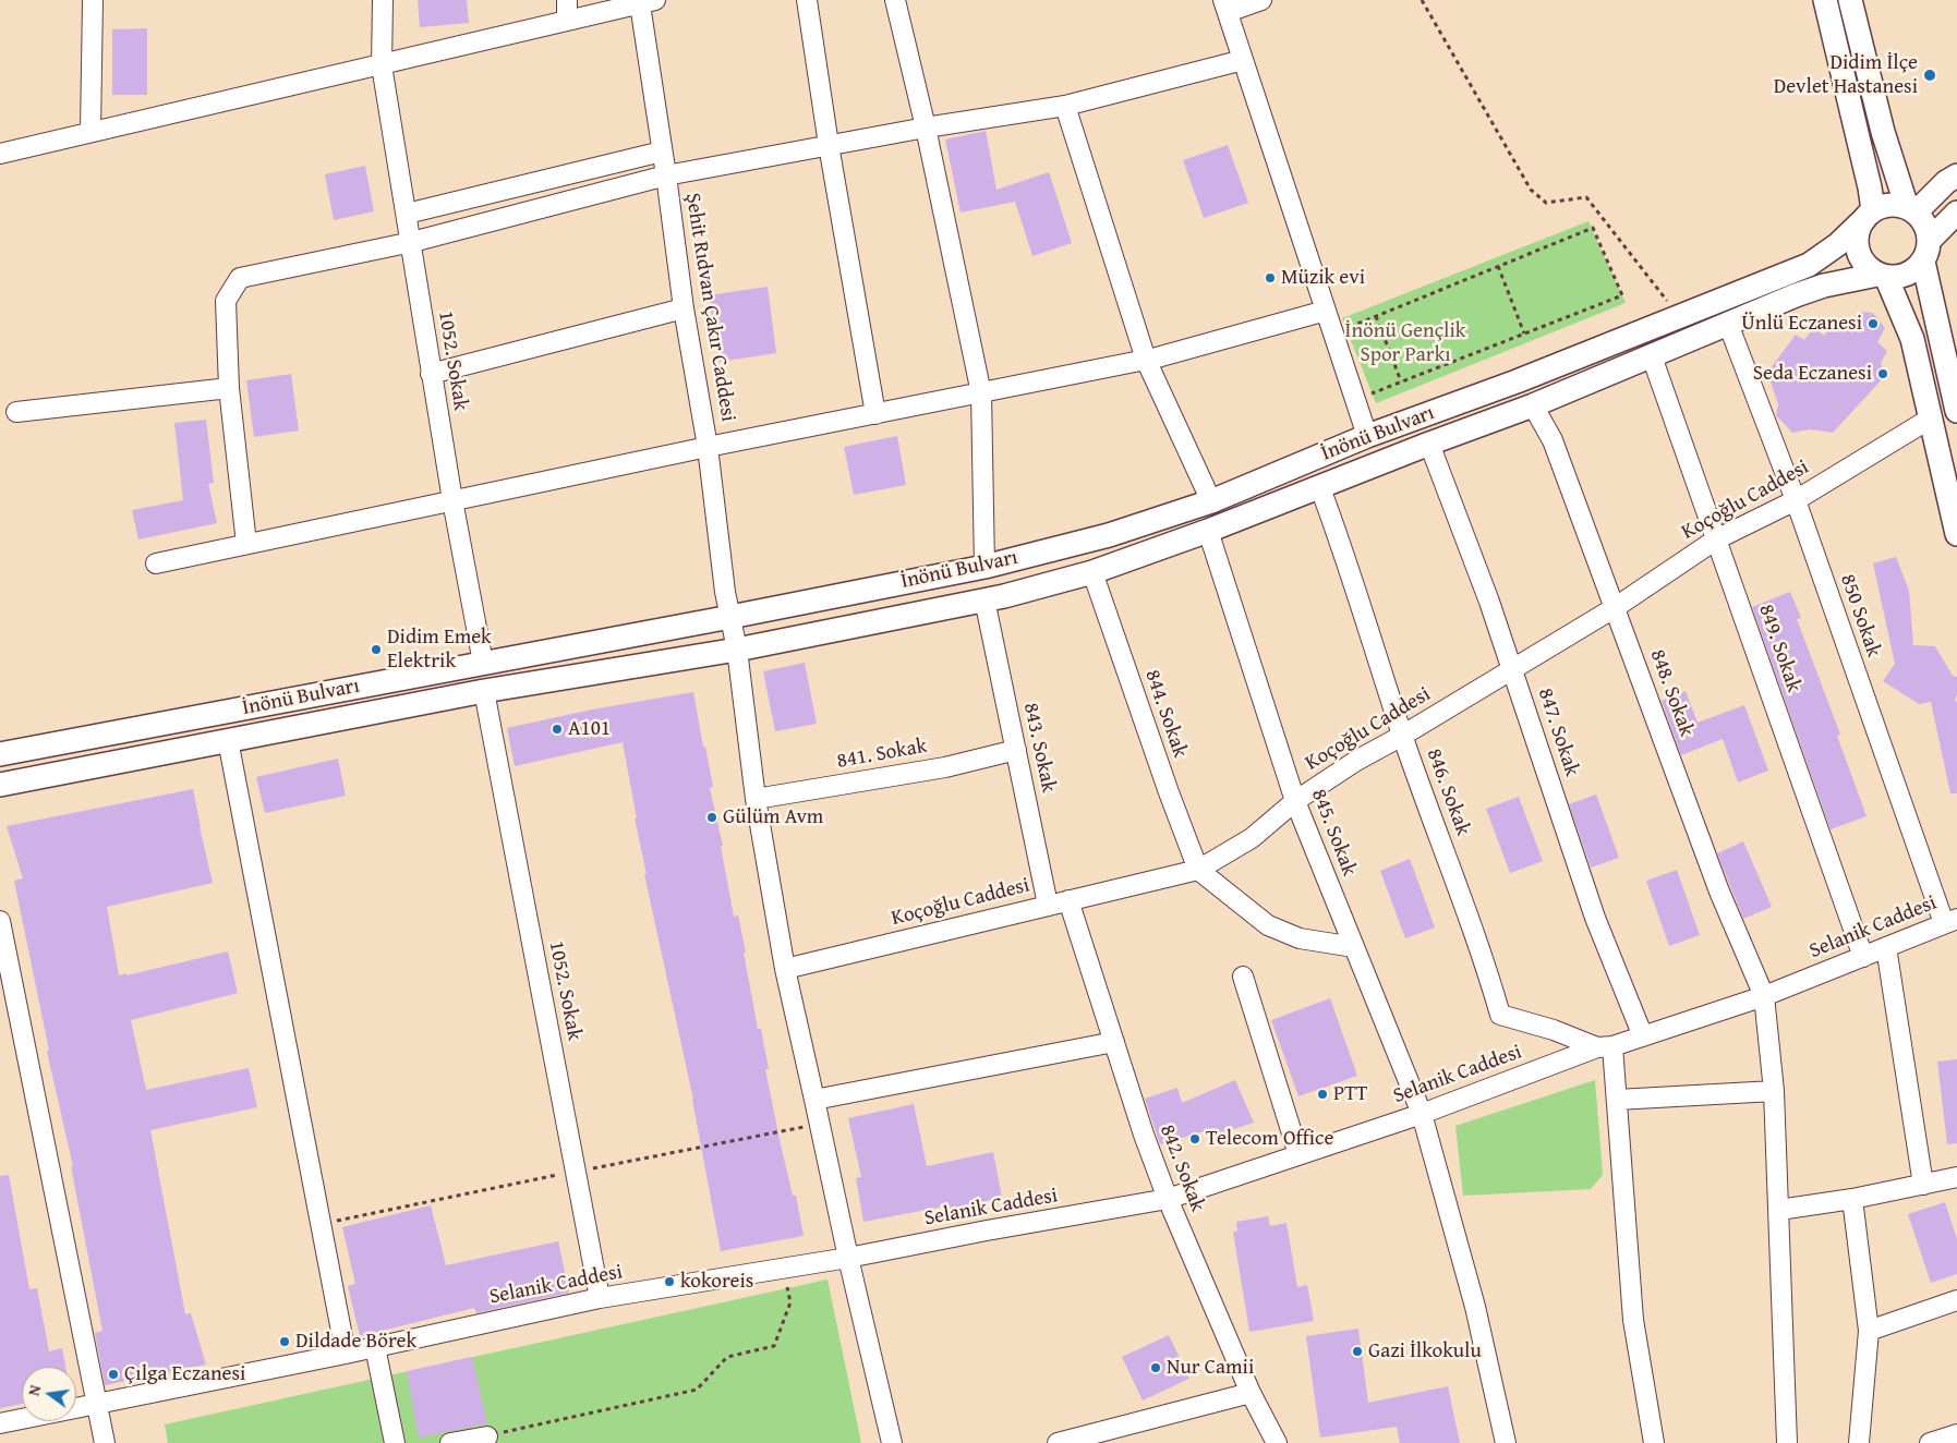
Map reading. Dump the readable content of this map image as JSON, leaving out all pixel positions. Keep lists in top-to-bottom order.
{
  "streets": {
    "main road": ["İnönü Bulvarı"],
    "street": [
      "Şehit Rıdvan Çakır Caddesi",
      "1052. Sokak",
      "Koçoğlu Caddesi",
      "850 Sokak",
      "849. Sokak",
      "848. Sokak",
      "844. Sokak",
      "847. Sokak",
      "843. Sokak",
      "841. Sokak",
      "846. Sokak",
      "845. Sokak",
      "Selanik Caddesi",
      "842. Sokak"
    ]
  },
  "crossings": [
    ["Şehit Rıdvan Çakır Caddesi", "İnönü Bulvarı"],
    ["Şehit Rıdvan Çakır Caddesi", "Koçoğlu Caddesi"],
    ["Şehit Rıdvan Çakır Caddesi", "841. Sokak"],
    ["Şehit Rıdvan Çakır Caddesi", "Selanik Caddesi"],
    ["1052. Sokak", "İnönü Bulvarı"],
    ["1052. Sokak", "Selanik Caddesi"],
    ["İnönü Bulvarı", "850 Sokak"],
    ["İnönü Bulvarı", "849. Sokak"],
    ["İnönü Bulvarı", "848. Sokak"],
    ["İnönü Bulvarı", "844. Sokak"],
    ["İnönü Bulvarı", "847. Sokak"],
    ["İnönü Bulvarı", "843. Sokak"],
    ["İnönü Bulvarı", "846. Sokak"],
    ["İnönü Bulvarı", "845. Sokak"],
    ["Koçoğlu Caddesi", "850 Sokak"],
    ["Koçoğlu Caddesi", "849. Sokak"],
    ["Koçoğlu Caddesi", "848. Sokak"],
    ["Koçoğlu Caddesi", "844. Sokak"],
    ["Koçoğlu Caddesi", "847. Sokak"],
    ["Koçoğlu Caddesi", "843. Sokak"],
    ["Koçoğlu Caddesi", "846. Sokak"],
    ["Koçoğlu Caddesi", "845. Sokak"],
    ["Koçoğlu Caddesi", "842. Sokak"],
    ["850 Sokak", "Selanik Caddesi"],
    ["849. Sokak", "Selanik Caddesi"],
    ["848. Sokak", "Selanik Caddesi"],
    ["847. Sokak", "Selanik Caddesi"],
    ["843. Sokak", "841. Sokak"],
    ["846. Sokak", "Selanik Caddesi"],
    ["845. Sokak", "Selanik Caddesi"],
    ["Selanik Caddesi", "842. Sokak"]
  ],
  "parks": ["İnönü Gençlik Spor Parkı"],
  "places": [
    "Didim İlçe Devlet Hastanesi",
    "Müzik evi",
    "Ünlü Eczanesi",
    "Seda Eczanesi",
    "Didim Emek Elektrik",
    "A101",
    "Gülüm Avm",
    "PTT",
    "Telecom Office",
    "kokoreis",
    "Dildade Börek",
    "Gazi İlkokulu",
    "Nur Camii",
    "Çılga Eczanesi"
  ],
  "north": "left"
}
